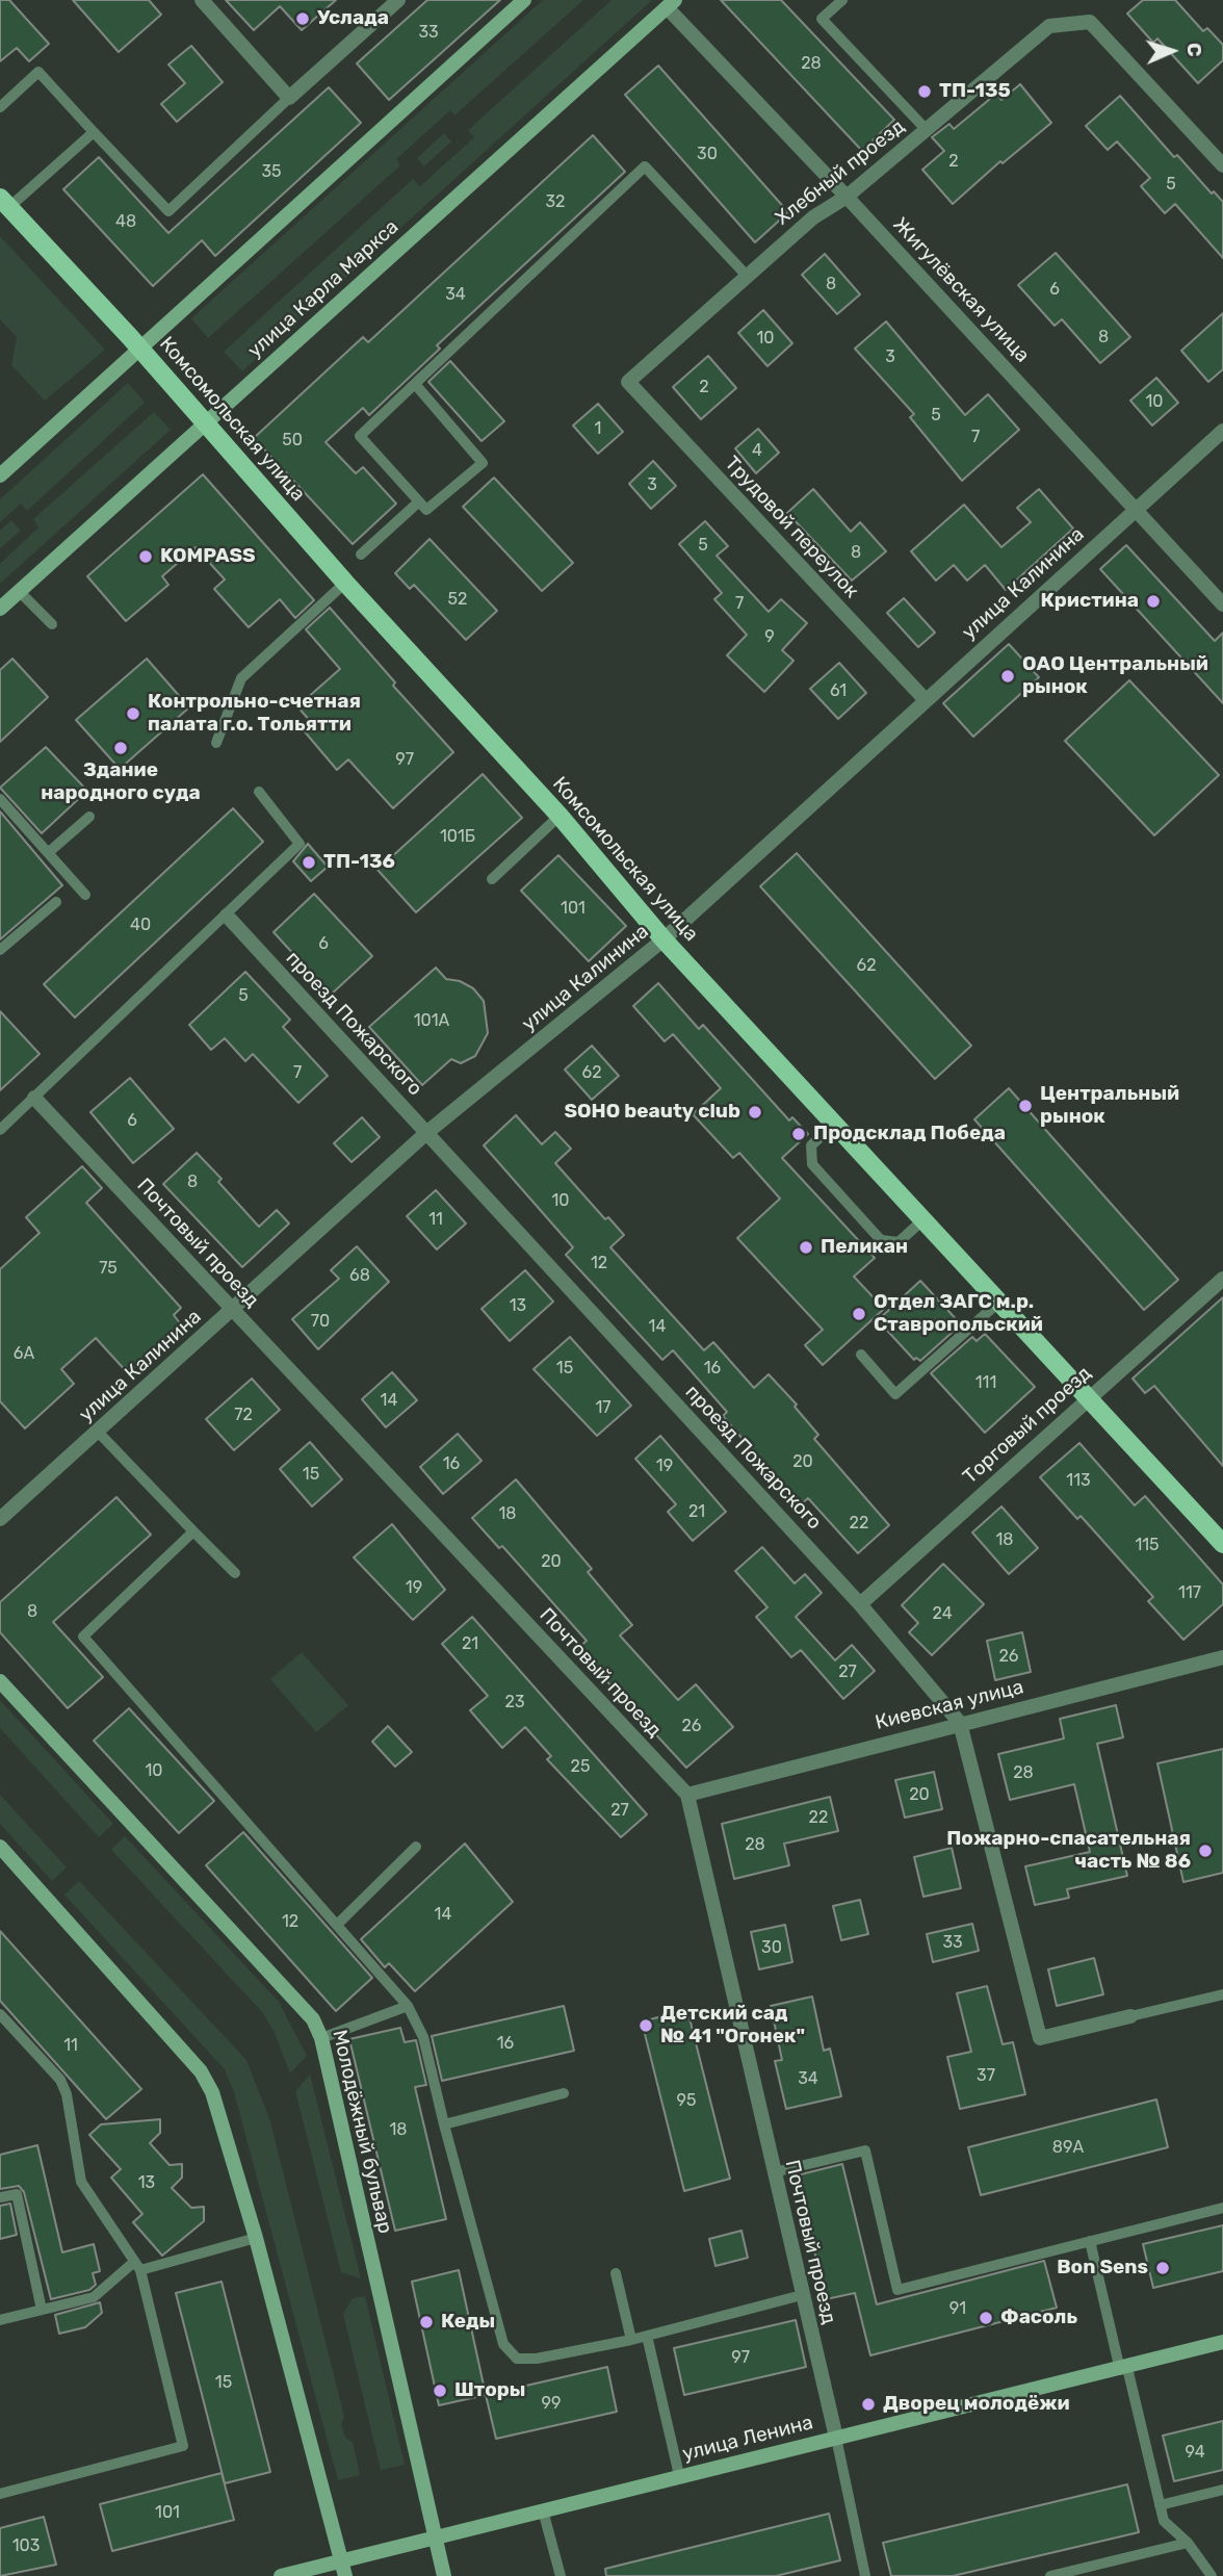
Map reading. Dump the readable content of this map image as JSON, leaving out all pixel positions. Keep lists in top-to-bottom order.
{
  "streets": {
    "main road": [
      "улица Карла Маркса",
      "Комсомольская улица",
      "Молодёжный бульвар",
      "улица Ленина"
    ],
    "street": [
      "Хлебный проезд",
      "Жигулёвская улица",
      "Трудовой переулок",
      "улица Калинина",
      "проезд Пожарского",
      "Почтовый проезд",
      "Торговый проезд",
      "Киевская улица"
    ]
  },
  "crossings": [
    ["Хлебный проезд", "Жигулёвская улица"],
    ["Хлебный проезд", "Трудовой переулок"],
    ["улица Карла Маркса", "Жигулёвская улица"],
    ["улица Карла Маркса", "Комсомольская улица"],
    ["Жигулёвская улица", "улица Калинина"],
    ["Комсомольская улица", "улица Калинина"],
    ["Комсомольская улица", "Торговый проезд"],
    ["Трудовой переулок", "улица Калинина"],
    ["улица Калинина", "проезд Пожарского"],
    ["улица Калинина", "Почтовый проезд"],
    ["проезд Пожарского", "Торговый проезд"],
    ["проезд Пожарского", "Киевская улица"],
    ["Почтовый проезд", "Киевская улица"],
    ["Почтовый проезд", "улица Ленина"],
    ["Молодёжный бульвар", "улица Ленина"]
  ],
  "places": [
    "Услада",
    "ТП-135",
    "KOMPASS",
    "Кристина",
    "ОАО Центральный рынок",
    "Контрольно-счетная палата г.о. Тольятти",
    "Здание народного суда",
    "ТП-136",
    "Центральный рынок",
    "SOHO beauty club",
    "Продсклад Победа",
    "Пеликан",
    "Отдел ЗАГС м.р. Ставропольский",
    "Пожарно-спасательная часть № 86",
    "Детский сад № 41 \"Огонек\"",
    "Bon Sens",
    "Фасоль",
    "Кеды",
    "Шторы",
    "Дворец молодёжи"
  ],
  "house_numbers": [
    "33",
    "28",
    "30",
    "2",
    "35",
    "5",
    "32",
    "48",
    "8",
    "6",
    "34",
    "8",
    "10",
    "3",
    "2",
    "10",
    "5",
    "1",
    "7",
    "50",
    "4",
    "3",
    "5",
    "8",
    "52",
    "7",
    "9",
    "61",
    "97",
    "101Б",
    "101",
    "40",
    "6",
    "62",
    "5",
    "101А",
    "7",
    "62",
    "6",
    "8",
    "10",
    "11",
    "12",
    "75",
    "68",
    "13",
    "70",
    "14",
    "6А",
    "15",
    "16",
    "111",
    "14",
    "17",
    "72",
    "20",
    "16",
    "19",
    "15",
    "113",
    "21",
    "18",
    "22",
    "18",
    "115",
    "20",
    "19",
    "117",
    "8",
    "24",
    "21",
    "26",
    "27",
    "23",
    "26",
    "25",
    "10",
    "28",
    "20",
    "27",
    "22",
    "28",
    "14",
    "12",
    "33",
    "30",
    "16",
    "11",
    "37",
    "34",
    "95",
    "18",
    "89А",
    "13",
    "91",
    "97",
    "15",
    "99",
    "94",
    "101",
    "103"
  ],
  "north": "right"
}
